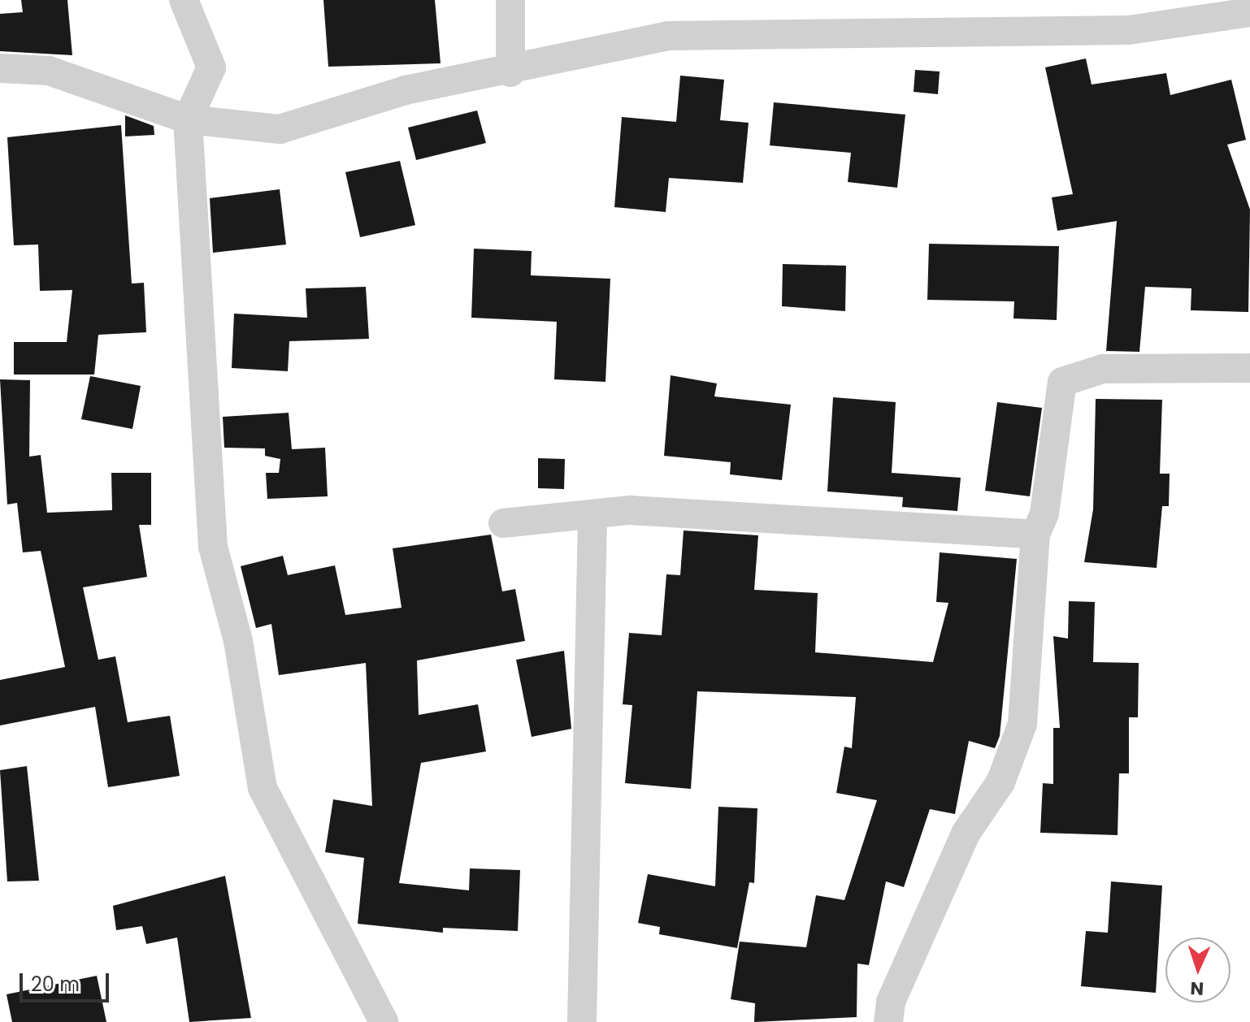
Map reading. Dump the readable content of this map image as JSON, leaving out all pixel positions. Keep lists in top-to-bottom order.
{
  "scale_bar": "20 m",
  "north": "bottom"
}
